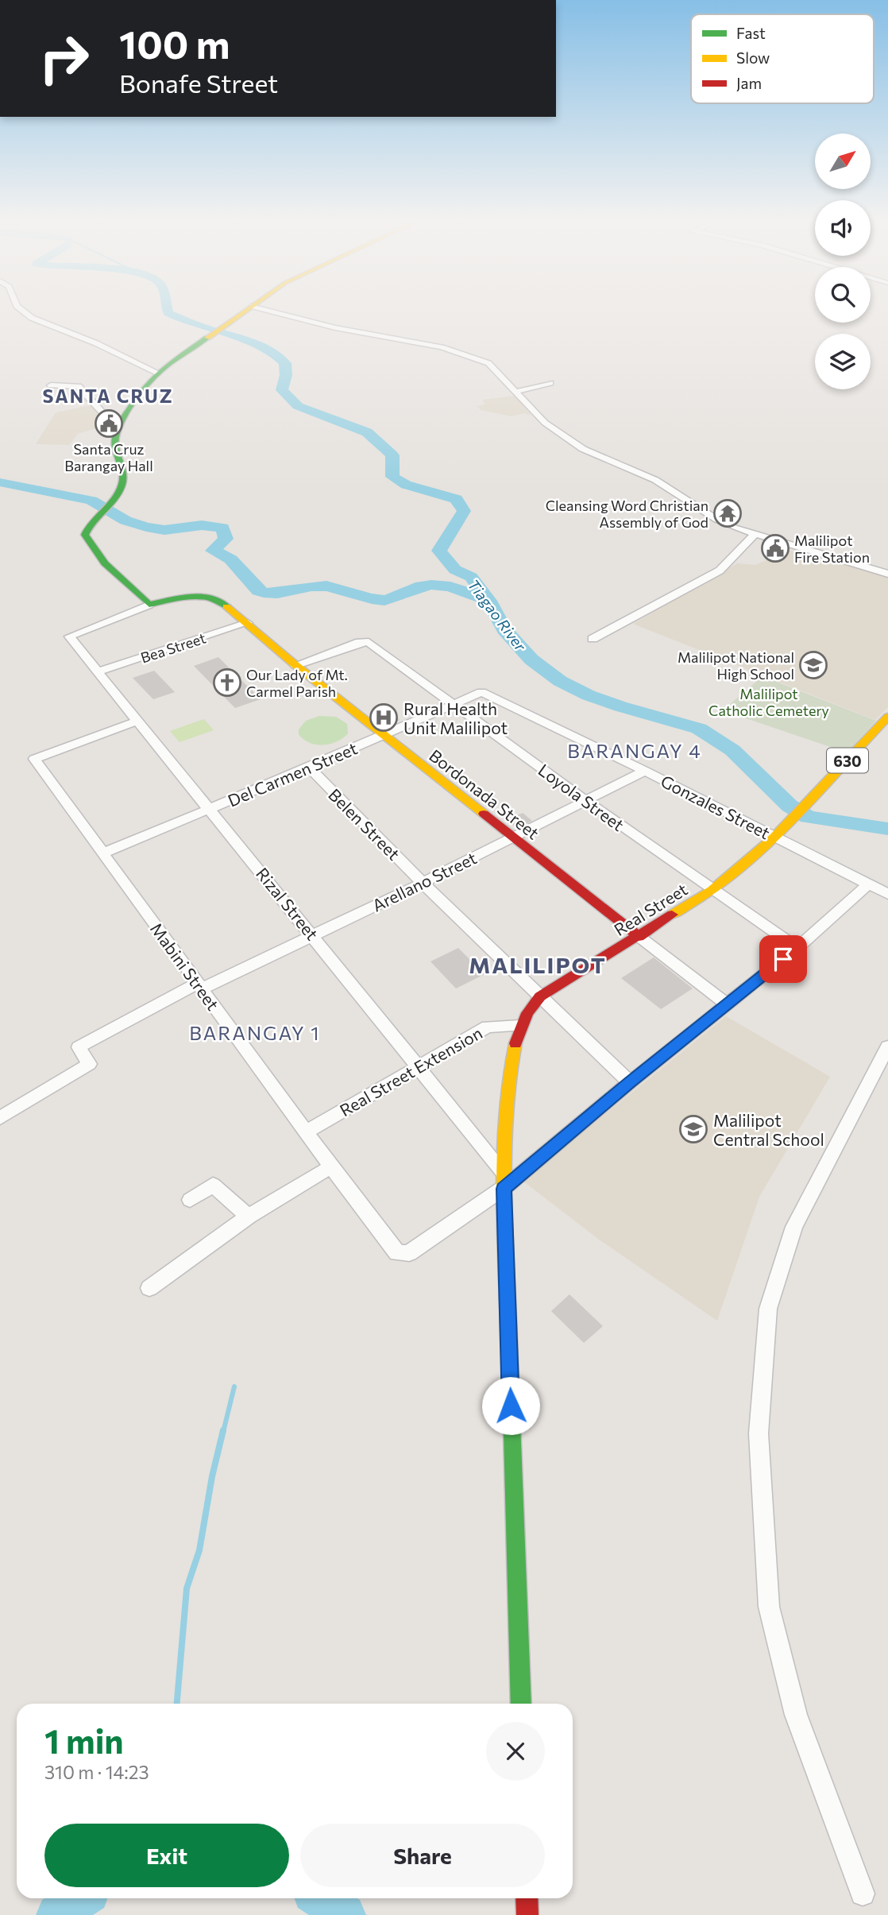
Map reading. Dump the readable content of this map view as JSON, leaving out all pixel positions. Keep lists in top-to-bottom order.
{
  "streets": {
    "street": [
      "Bea Street",
      "630",
      "Del Carmen Street",
      "Bordonada Street",
      "Loyola Street",
      "Gonzales Street",
      "Belen Street",
      "Arellano Street",
      "Rizal Street",
      "Real Street",
      "Mabini Street",
      "Real Street Extension"
    ]
  },
  "crossings": [
    ["Bea Street", "Bordonada Street"],
    ["Bea Street", "Rizal Street"],
    ["630", "Rizal Street"],
    ["630", "Real Street"],
    ["630", "Mabini Street"],
    ["Del Carmen Street", "Bordonada Street"],
    ["Del Carmen Street", "Loyola Street"],
    ["Del Carmen Street", "Gonzales Street"],
    ["Del Carmen Street", "Belen Street"],
    ["Del Carmen Street", "Rizal Street"],
    ["Del Carmen Street", "Mabini Street"],
    ["Bordonada Street", "Loyola Street"],
    ["Bordonada Street", "Arellano Street"],
    ["Bordonada Street", "Rizal Street"],
    ["Bordonada Street", "Real Street"],
    ["Loyola Street", "Arellano Street"],
    ["Loyola Street", "Real Street"],
    ["Gonzales Street", "Arellano Street"],
    ["Gonzales Street", "Real Street"],
    ["Belen Street", "Arellano Street"],
    ["Belen Street", "Real Street"],
    ["Arellano Street", "Rizal Street"],
    ["Arellano Street", "Mabini Street"],
    ["Rizal Street", "Real Street"],
    ["Rizal Street", "Mabini Street"],
    ["Rizal Street", "Real Street Extension"],
    ["Real Street", "Mabini Street"],
    ["Real Street", "Real Street Extension"],
    ["Mabini Street", "Real Street Extension"]
  ],
  "districts": [
    "SANTA CRUZ",
    "BARANGAY 4",
    "MALILIPOT",
    "BARANGAY 1"
  ],
  "water": ["Tiagao River"],
  "parks": ["Malilipot Catholic Cemetery"],
  "places": {
    "public building": ["Santa Cruz Barangay Hall", "Malilipot Fire Station"],
    "temple": ["Cleansing Word Christian Assembly of God"],
    "school or university": ["Malilipot National High School", "Malilipot Central School"],
    "church": ["Our Lady of Mt. Carmel Parish"],
    "hospital": ["Rural Health Unit Malilipot"]
  },
  "legend": ["Fast", "Slow", "Jam"],
  "north": "top right",
  "page": {
    "turn": ["100 m", "Bonafe Street"],
    "heading": ["1 min", "310 m · 14:23"],
    "buttons": ["Exit", "Share"]
  }
}
